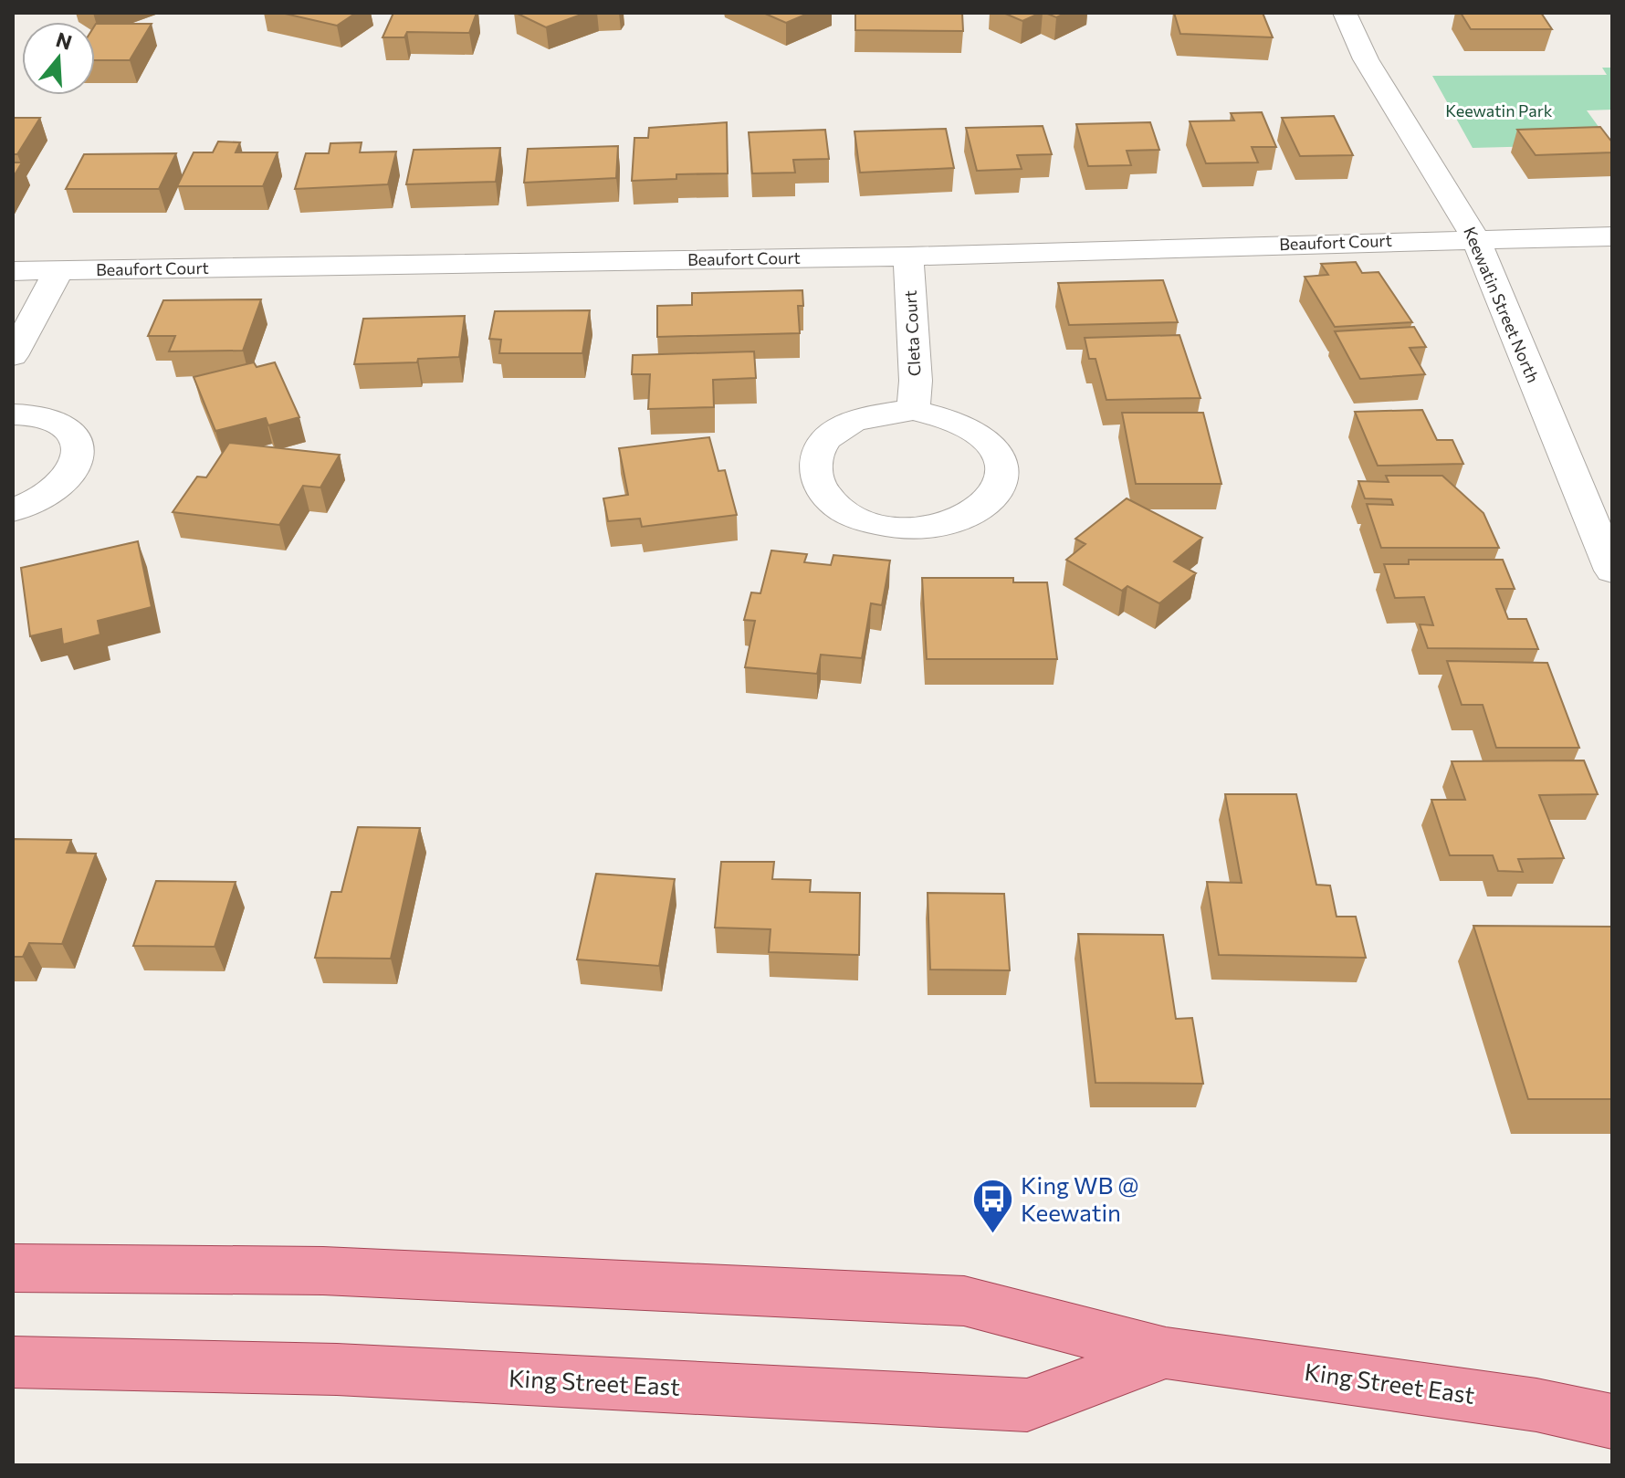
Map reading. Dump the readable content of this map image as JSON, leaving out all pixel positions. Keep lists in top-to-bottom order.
{
  "streets": {
    "main road": ["King Street East"],
    "street": ["Beaufort Court", "Keewatin Street North", "Cleta Court"]
  },
  "crossings": [
    ["Beaufort Court", "Keewatin Street North"],
    ["Beaufort Court", "Cleta Court"]
  ],
  "parks": ["Keewatin Park"],
  "places": {
    "bus stop": ["King WB @ Keewatin"]
  },
  "north": "top"
}
